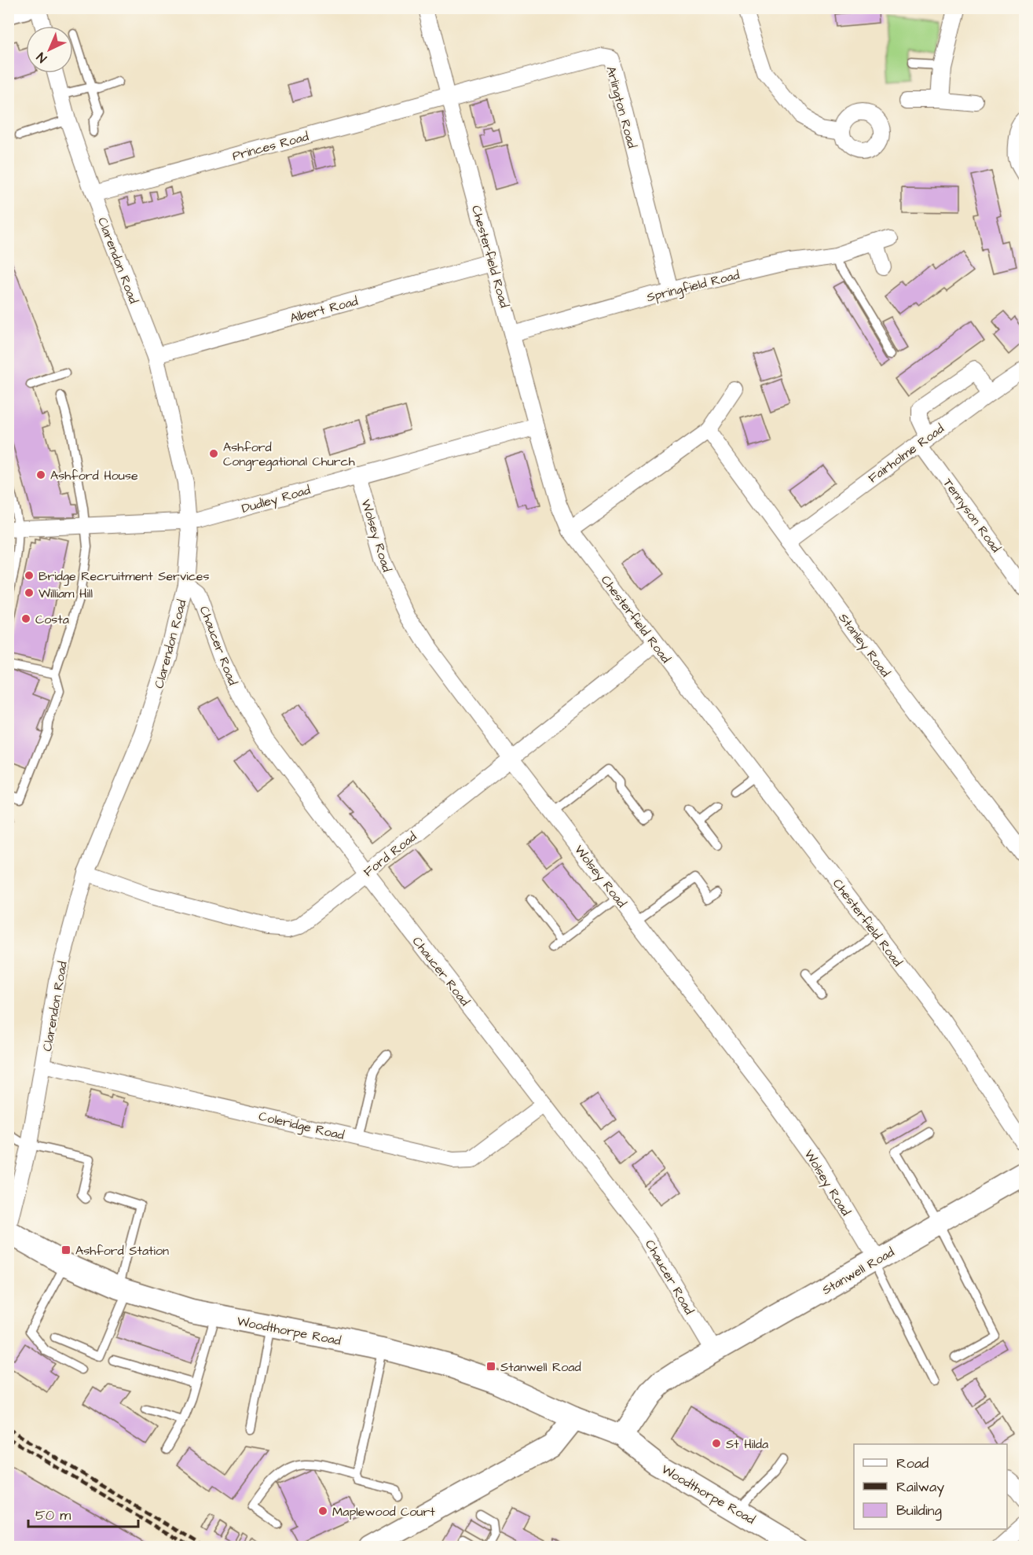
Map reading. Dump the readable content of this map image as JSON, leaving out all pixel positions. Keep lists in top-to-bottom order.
{
  "streets": {
    "street": [
      "Arlington Road",
      "Princes Road",
      "Chesterfield Road",
      "Clarendon Road",
      "Springfield Road",
      "Albert Road",
      "Fairholme Road",
      "Dudley Road",
      "Tennyson Road",
      "Wolsey Road",
      "Stanley Road",
      "Chaucer Road",
      "Ford Road",
      "Coleridge Road",
      "Stanwell Road",
      "Woodthorpe Road"
    ]
  },
  "crossings": [
    ["Arlington Road", "Princes Road"],
    ["Arlington Road", "Chesterfield Road"],
    ["Arlington Road", "Springfield Road"],
    ["Princes Road", "Chesterfield Road"],
    ["Princes Road", "Clarendon Road"],
    ["Chesterfield Road", "Springfield Road"],
    ["Chesterfield Road", "Albert Road"],
    ["Chesterfield Road", "Dudley Road"],
    ["Chesterfield Road", "Ford Road"],
    ["Clarendon Road", "Albert Road"],
    ["Clarendon Road", "Dudley Road"],
    ["Clarendon Road", "Chaucer Road"],
    ["Clarendon Road", "Ford Road"],
    ["Clarendon Road", "Coleridge Road"],
    ["Fairholme Road", "Tennyson Road"],
    ["Fairholme Road", "Stanley Road"],
    ["Dudley Road", "Wolsey Road"],
    ["Wolsey Road", "Ford Road"],
    ["Wolsey Road", "Stanwell Road"],
    ["Chaucer Road", "Ford Road"],
    ["Chaucer Road", "Coleridge Road"],
    ["Chaucer Road", "Stanwell Road"],
    ["Stanwell Road", "Woodthorpe Road"]
  ],
  "places": {
    "other": [
      "Ashford Congregational Church",
      "Ashford House",
      "Bridge Recruitment Services",
      "William Hill",
      "Costa",
      "St Hilda",
      "Maplewood Court"
    ],
    "transit": ["Ashford Station", "Stanwell Road"]
  },
  "legend": ["Road", "Railway", "Building"],
  "scale_bar": "50 m",
  "north": "bottom left"
}
